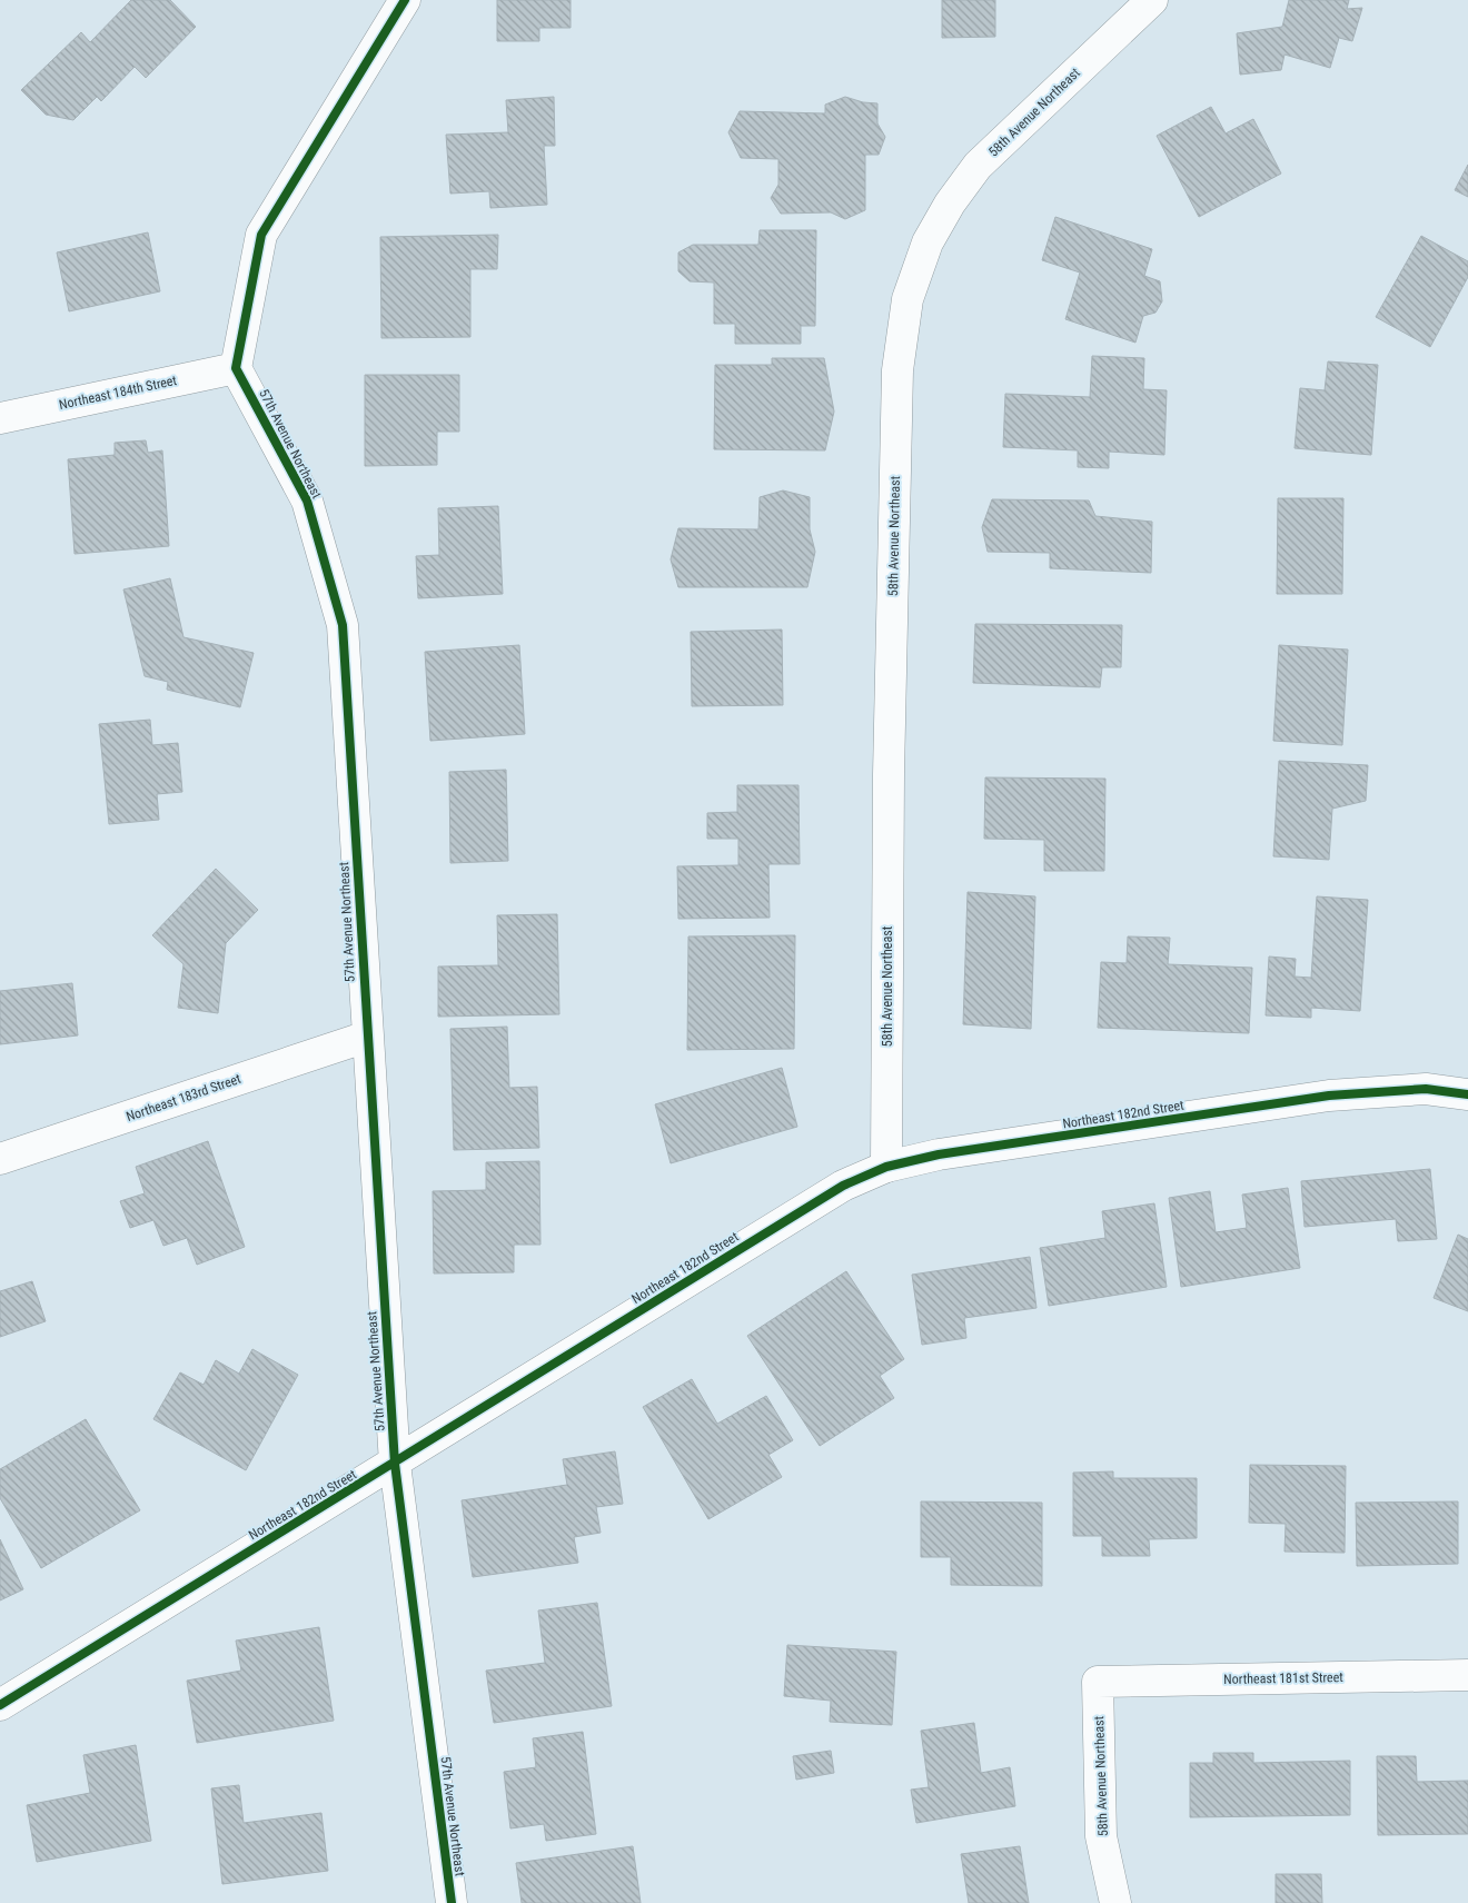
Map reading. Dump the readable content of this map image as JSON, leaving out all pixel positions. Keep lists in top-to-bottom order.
{
  "streets": {
    "street": [
      "58th Avenue Northeast",
      "Northeast 184th Street",
      "57th Avenue Northeast",
      "Northeast 183rd Street",
      "Northeast 182nd Street",
      "Northeast 181st Street"
    ]
  },
  "crossings": [
    ["58th Avenue Northeast", "Northeast 182nd Street"],
    ["58th Avenue Northeast", "Northeast 181st Street"],
    ["Northeast 184th Street", "57th Avenue Northeast"],
    ["57th Avenue Northeast", "Northeast 183rd Street"],
    ["57th Avenue Northeast", "Northeast 182nd Street"]
  ]
}
